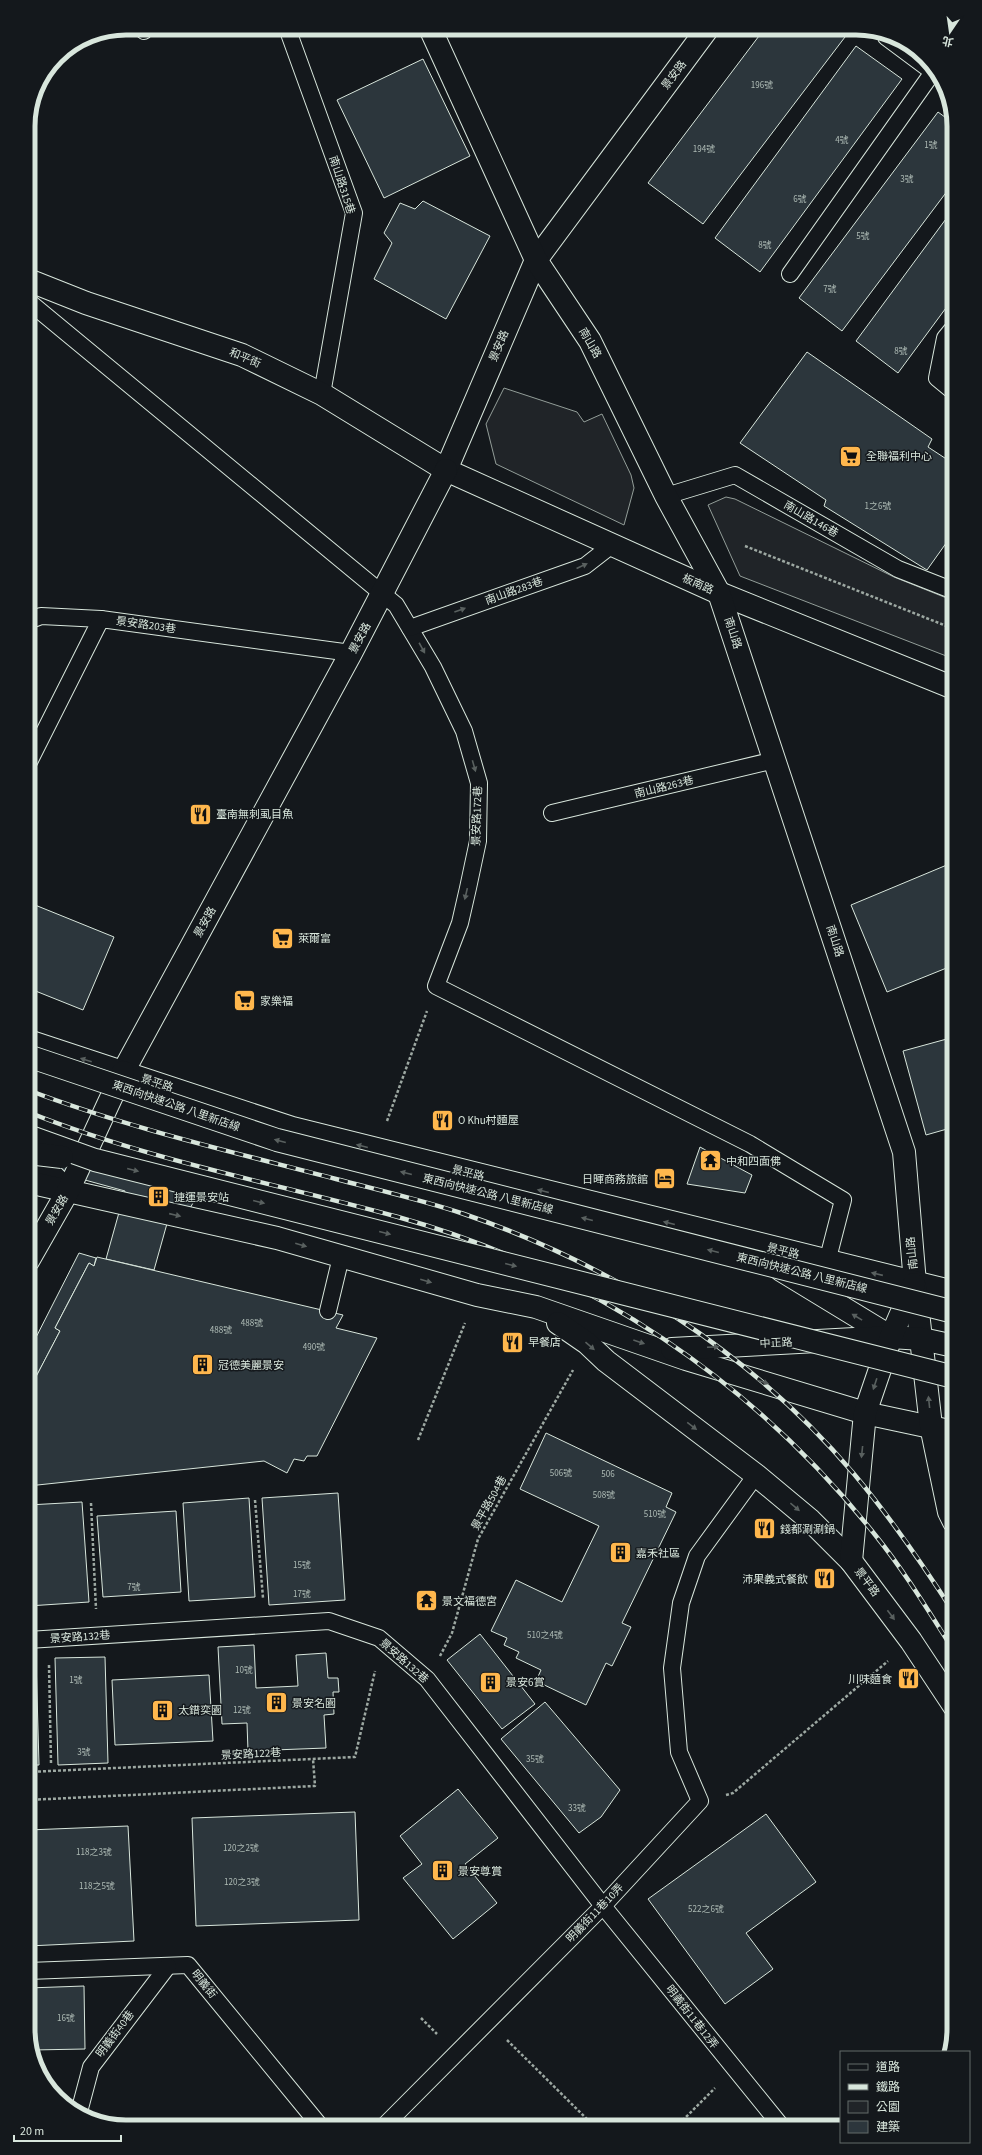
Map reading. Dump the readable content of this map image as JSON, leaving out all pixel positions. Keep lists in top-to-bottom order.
{
  "streets": {
    "main road": [
      "景安路",
      "南山路",
      "和平街",
      "板南路",
      "景平路",
      "東西向快速公路 八里新店線",
      "中正路"
    ],
    "lane": [
      "南山路315巷",
      "南山路146巷",
      "南山路283巷",
      "景安路203巷",
      "南山路263巷",
      "景安路172巷",
      "景安路132巷",
      "明義街11巷10弄",
      "明義街",
      "明義街11巷12弄",
      "明義街40巷"
    ],
    "path": ["景平路504巷", "景安路122巷"]
  },
  "crossings": [
    ["景安路", "南山路"],
    ["景安路", "和平街"],
    ["景安路", "板南路"],
    ["景安路", "景安路203巷"],
    ["景安路", "景安路172巷"],
    ["景安路", "景平路"],
    ["南山路315巷", "和平街"],
    ["南山路", "南山路146巷"],
    ["南山路", "板南路"],
    ["南山路", "南山路263巷"],
    ["南山路", "景平路"],
    ["和平街", "板南路"],
    ["板南路", "南山路283巷"],
    ["南山路283巷", "景安路172巷"],
    ["景平路", "中正路"],
    ["景平路504巷", "景安路132巷"],
    ["景安路132巷", "景安路122巷"],
    ["景安路132巷", "明義街11巷10弄"],
    ["景安路132巷", "明義街11巷12弄"],
    ["明義街11巷10弄", "明義街11巷12弄"],
    ["明義街", "明義街40巷"]
  ],
  "one_way": ["南山路283巷", "景安路172巷"],
  "places": {
    "supermarket": ["全聯福利中心", "萊爾富", "家樂福"],
    "restaurant": [
      "臺南無刺虱目魚",
      "O Khu村麵屋",
      "早餐店",
      "錢都涮涮鍋",
      "沛果義式餐飲",
      "川味麵食"
    ],
    "temple": ["中和四面佛", "景文福德宮"],
    "hotel": ["日暉商務旅館"],
    "building": [
      "捷運景安站",
      "冠德美麗景安",
      "嘉禾社區",
      "景安6賞",
      "景安名園",
      "太鐠奕園",
      "景安尊賞"
    ]
  },
  "house_numbers": [
    "196號",
    "4號",
    "1號",
    "194號",
    "3號",
    "6號",
    "5號",
    "8號",
    "7號",
    "8號",
    "1之6號",
    "488號",
    "488號",
    "490號",
    "506號",
    "506",
    "508號",
    "510號",
    "15號",
    "7號",
    "17號",
    "510之4號",
    "10號",
    "1號",
    "12號",
    "3號",
    "35號",
    "33號",
    "120之2號",
    "118之3號",
    "120之3號",
    "118之5號",
    "522之6號",
    "16號"
  ],
  "legend": [
    "道路",
    "鐵路",
    "公園",
    "建築"
  ],
  "scale_bar": "20 m",
  "north": "bottom"
}
